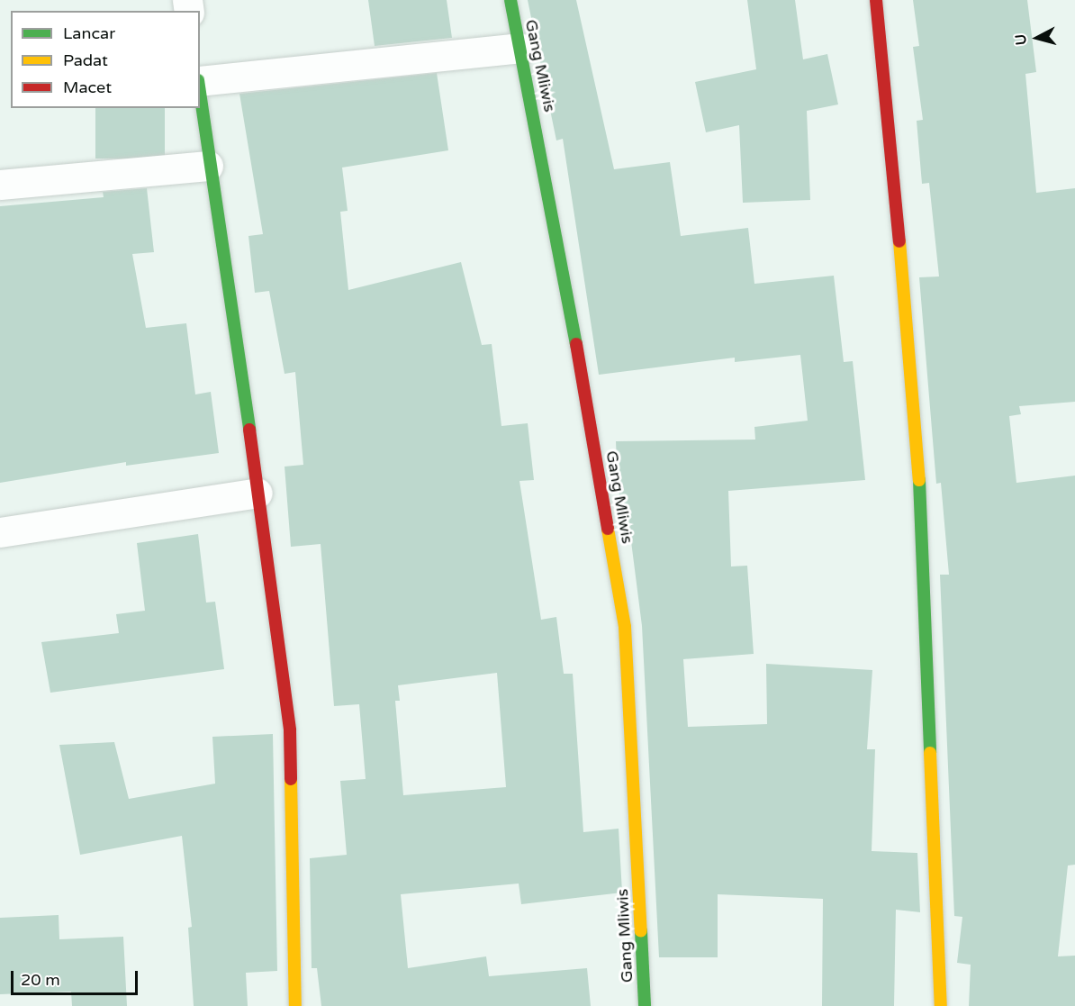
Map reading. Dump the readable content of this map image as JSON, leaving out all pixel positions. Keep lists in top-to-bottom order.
{
  "streets": {
    "street": ["Gang Mliwis"]
  },
  "legend": ["Lancar", "Padat", "Macet"],
  "scale_bar": "20 m",
  "north": "left"
}
